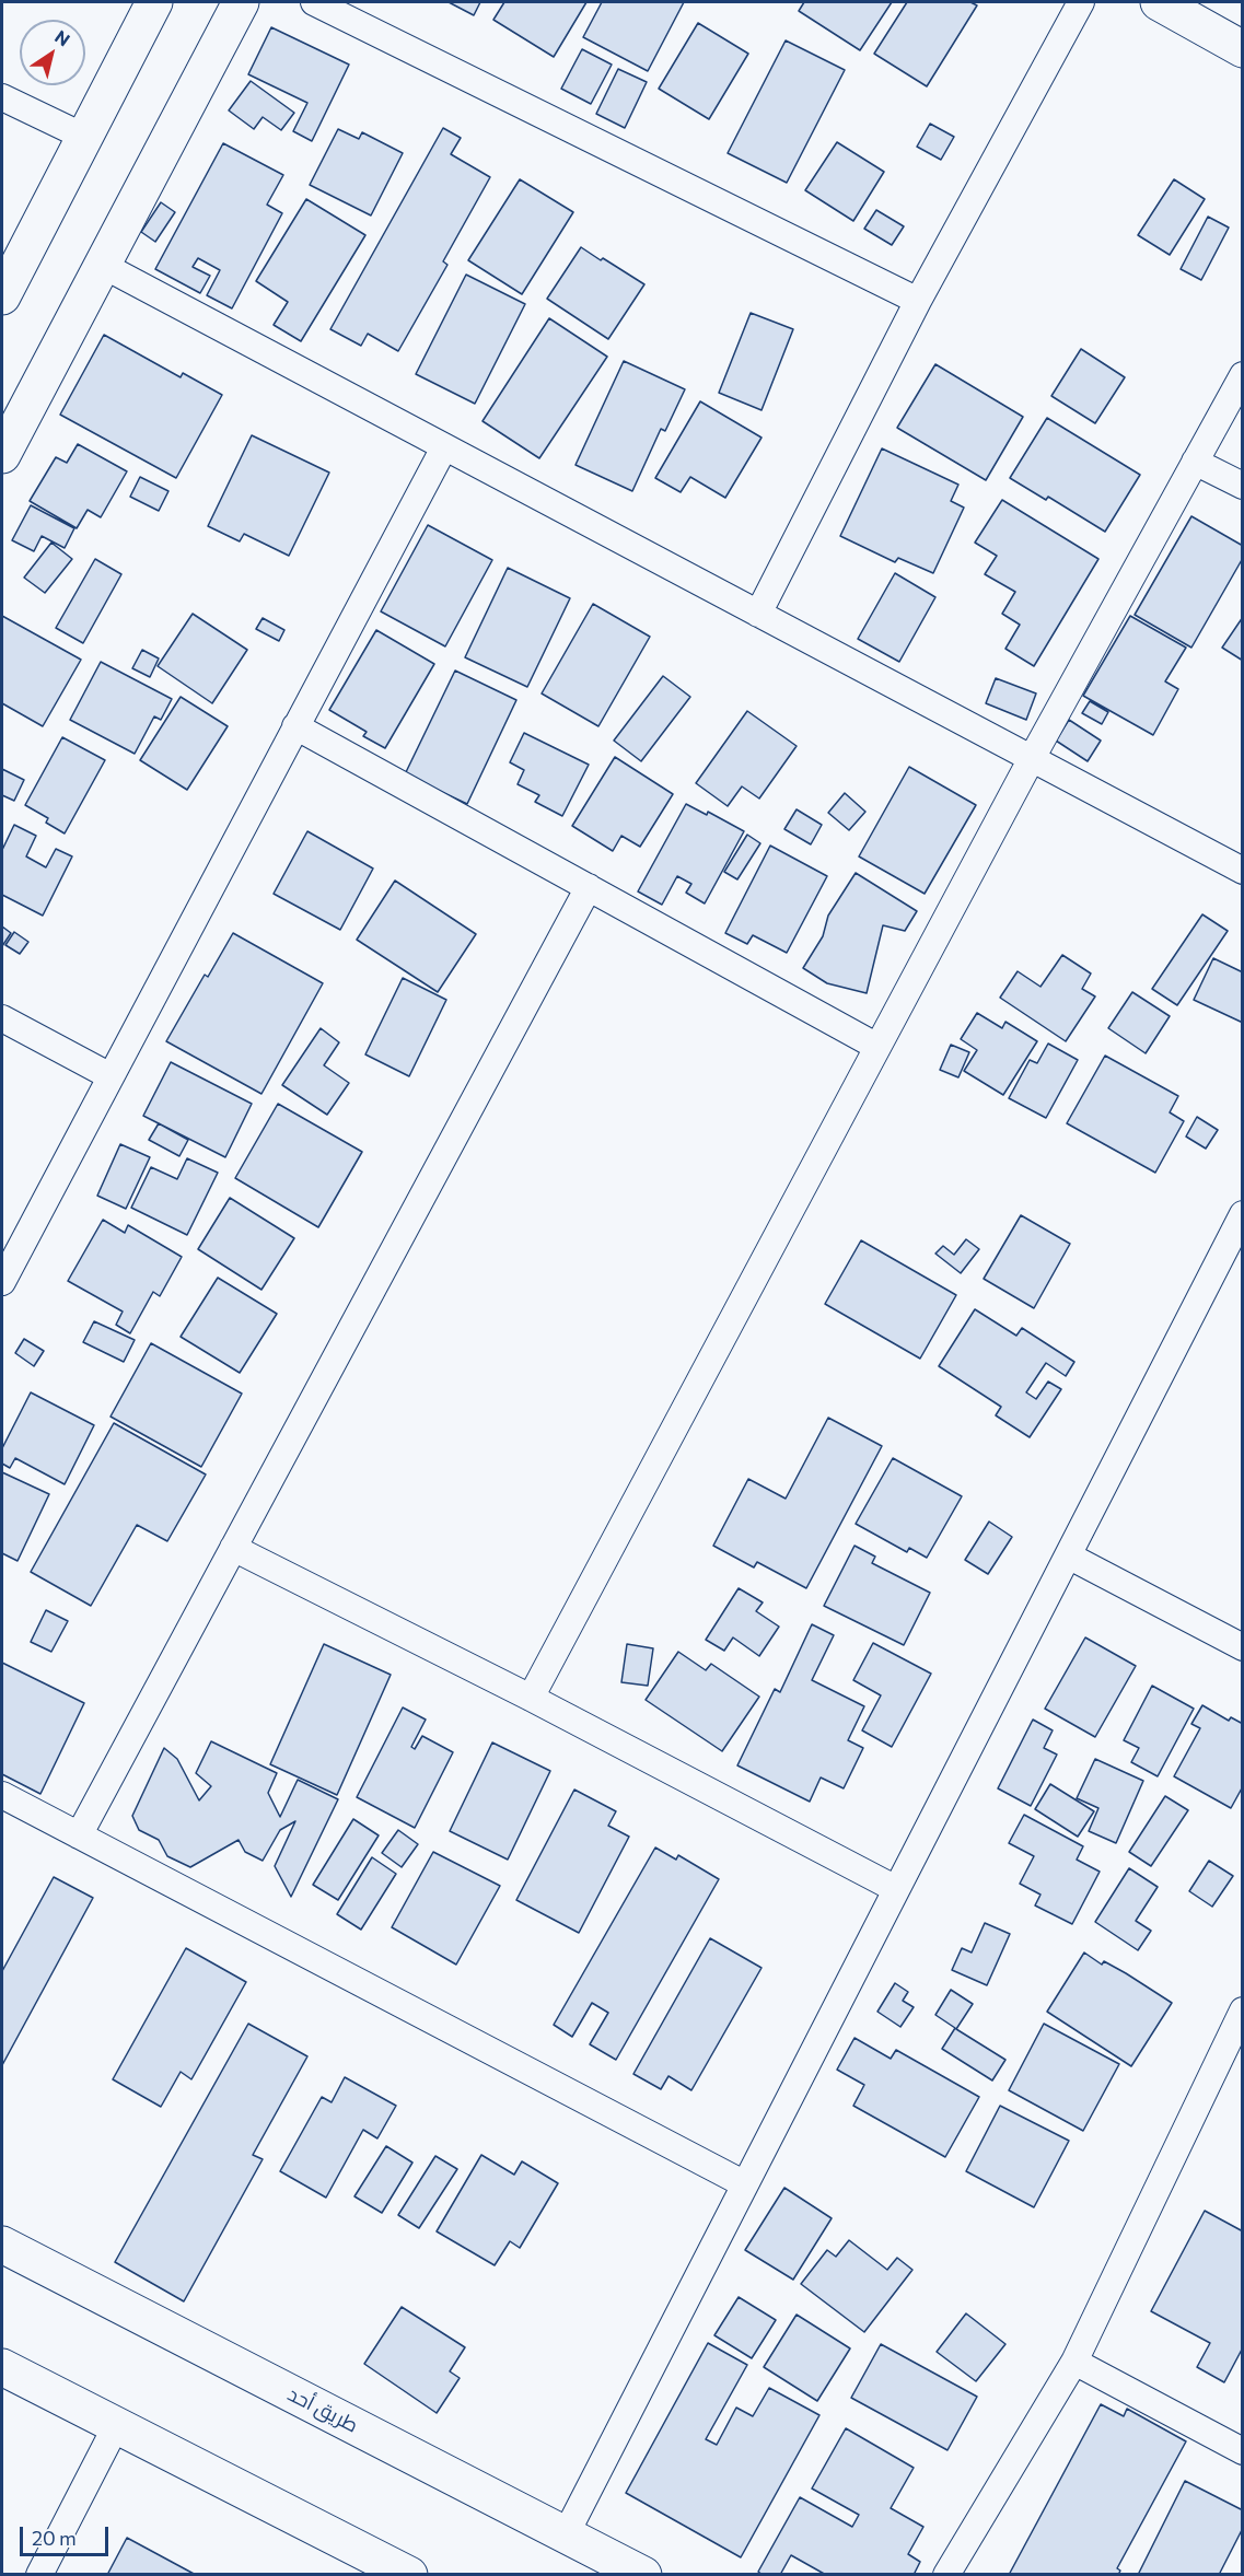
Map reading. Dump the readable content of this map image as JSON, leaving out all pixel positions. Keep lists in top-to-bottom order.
{
  "streets": {
    "main road": ["طريق أحد"]
  },
  "scale_bar": "20 m",
  "north": "top right"
}
